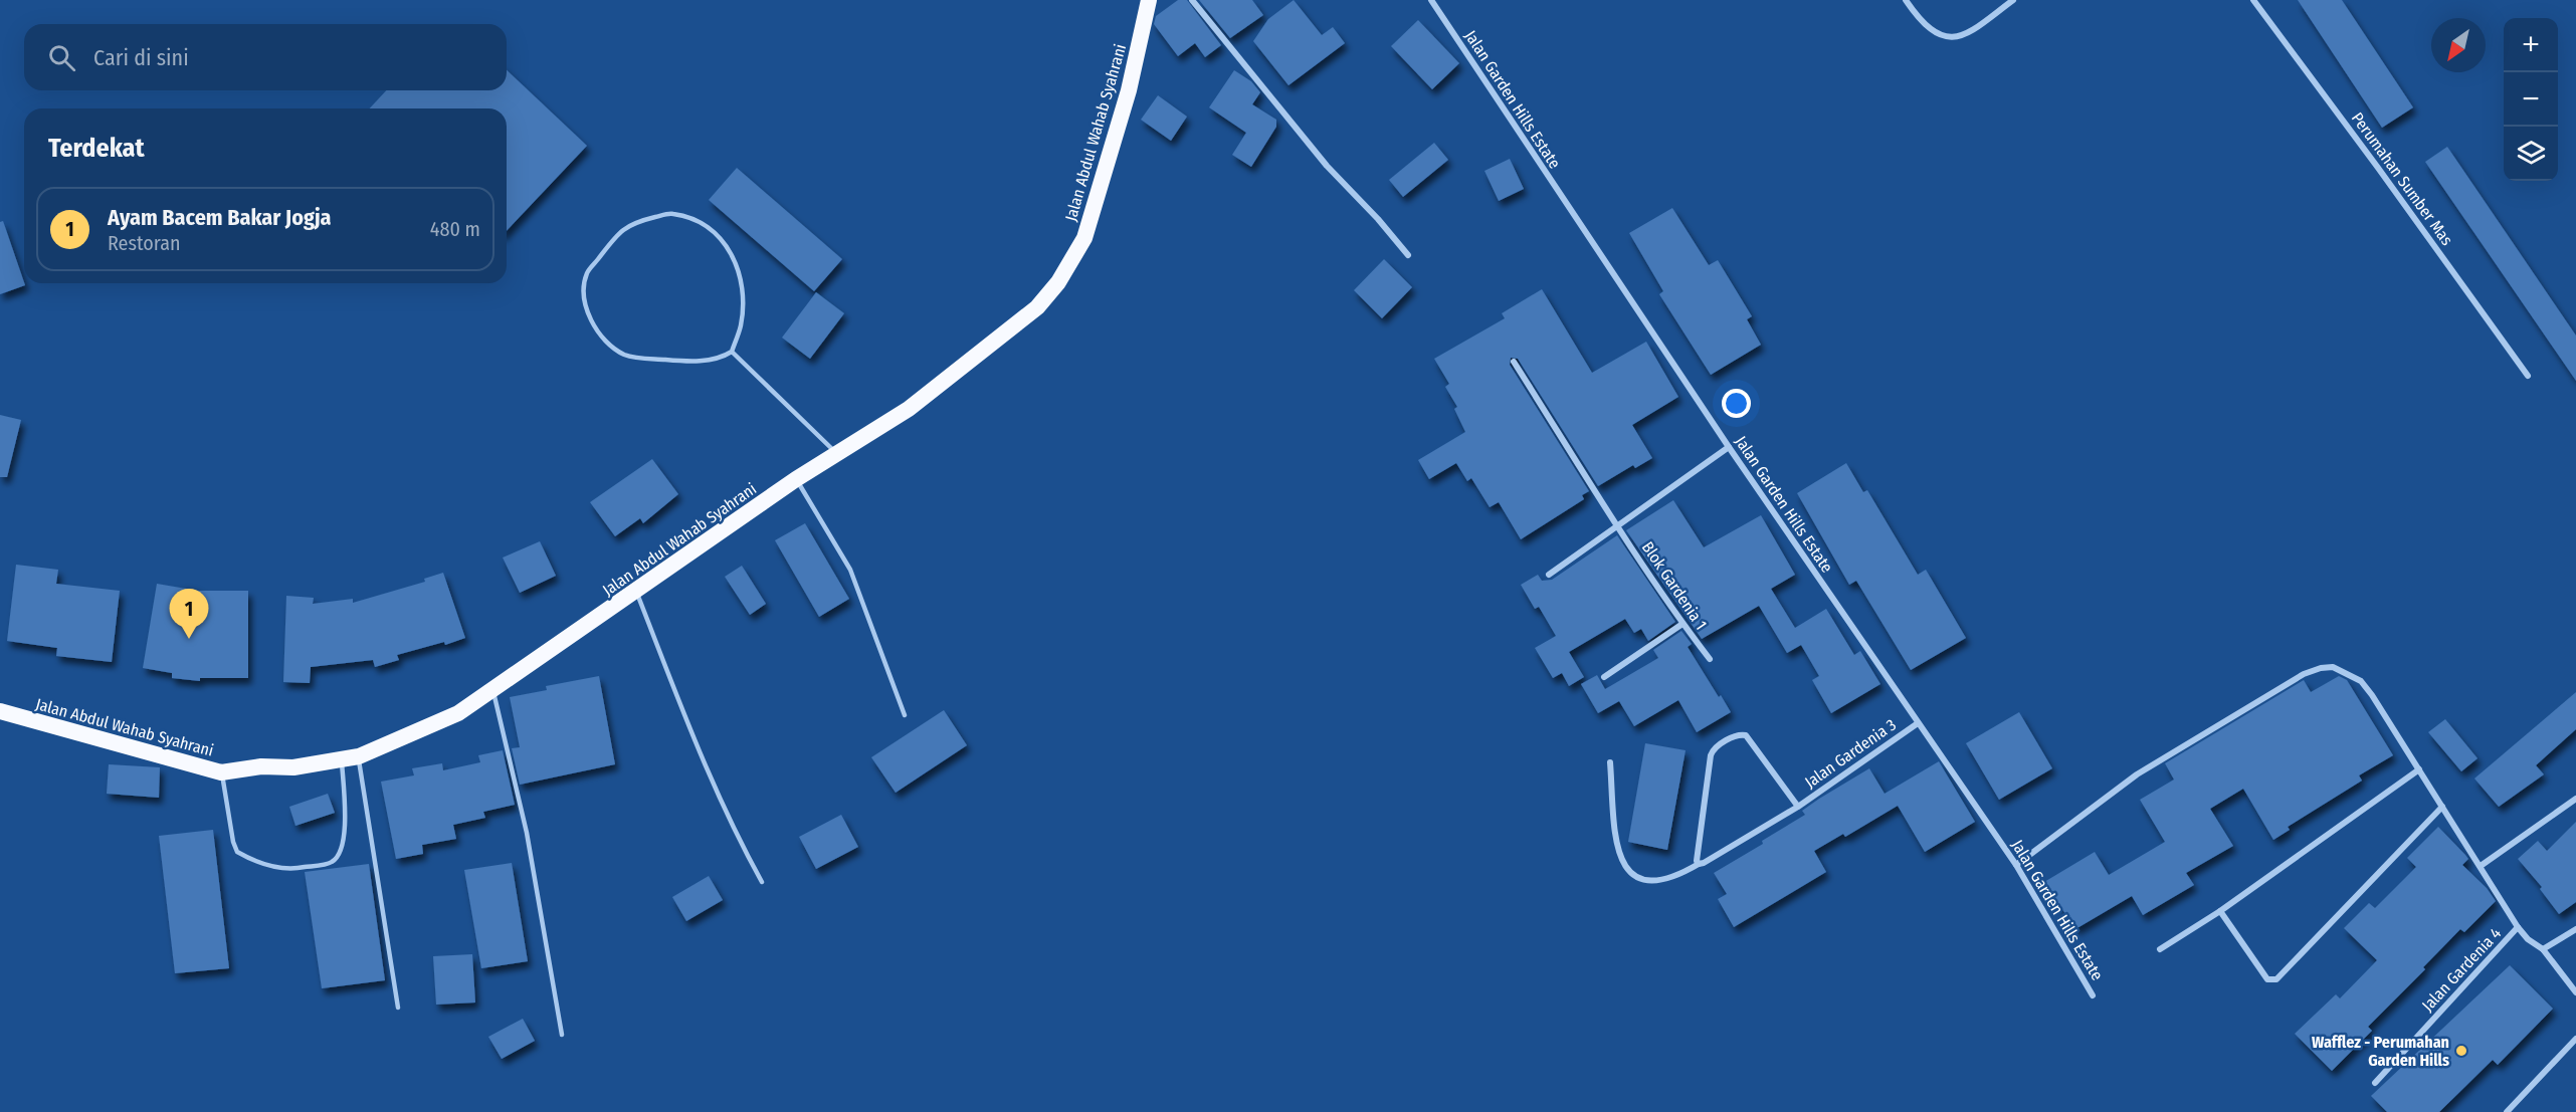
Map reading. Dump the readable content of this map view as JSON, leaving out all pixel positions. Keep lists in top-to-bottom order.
{
  "streets": {
    "highway": ["Jalan Abdul Wahab Syahrani"],
    "street": [
      "Jalan Garden Hills Estate",
      "Perumahan Sumber Mas",
      "Blok Gardenia 1",
      "Jalan Gardenia 3",
      "Jalan Gardenia 4"
    ]
  },
  "crossings": [
    ["Jalan Garden Hills Estate", "Jalan Gardenia 3"]
  ],
  "places": ["Wafflez - Perumahan Garden Hills"],
  "north": "bottom left",
  "page": {
    "map_buttons": ["+", "−"],
    "search": "Cari di sini",
    "heading": "Terdekat",
    "list": [
      {
        "mark": "1",
        "name": "Ayam Bacem Bakar Jogja",
        "note": "Restoran",
        "value": "480 m"
      }
    ],
    "pins": "1"
  }
}
